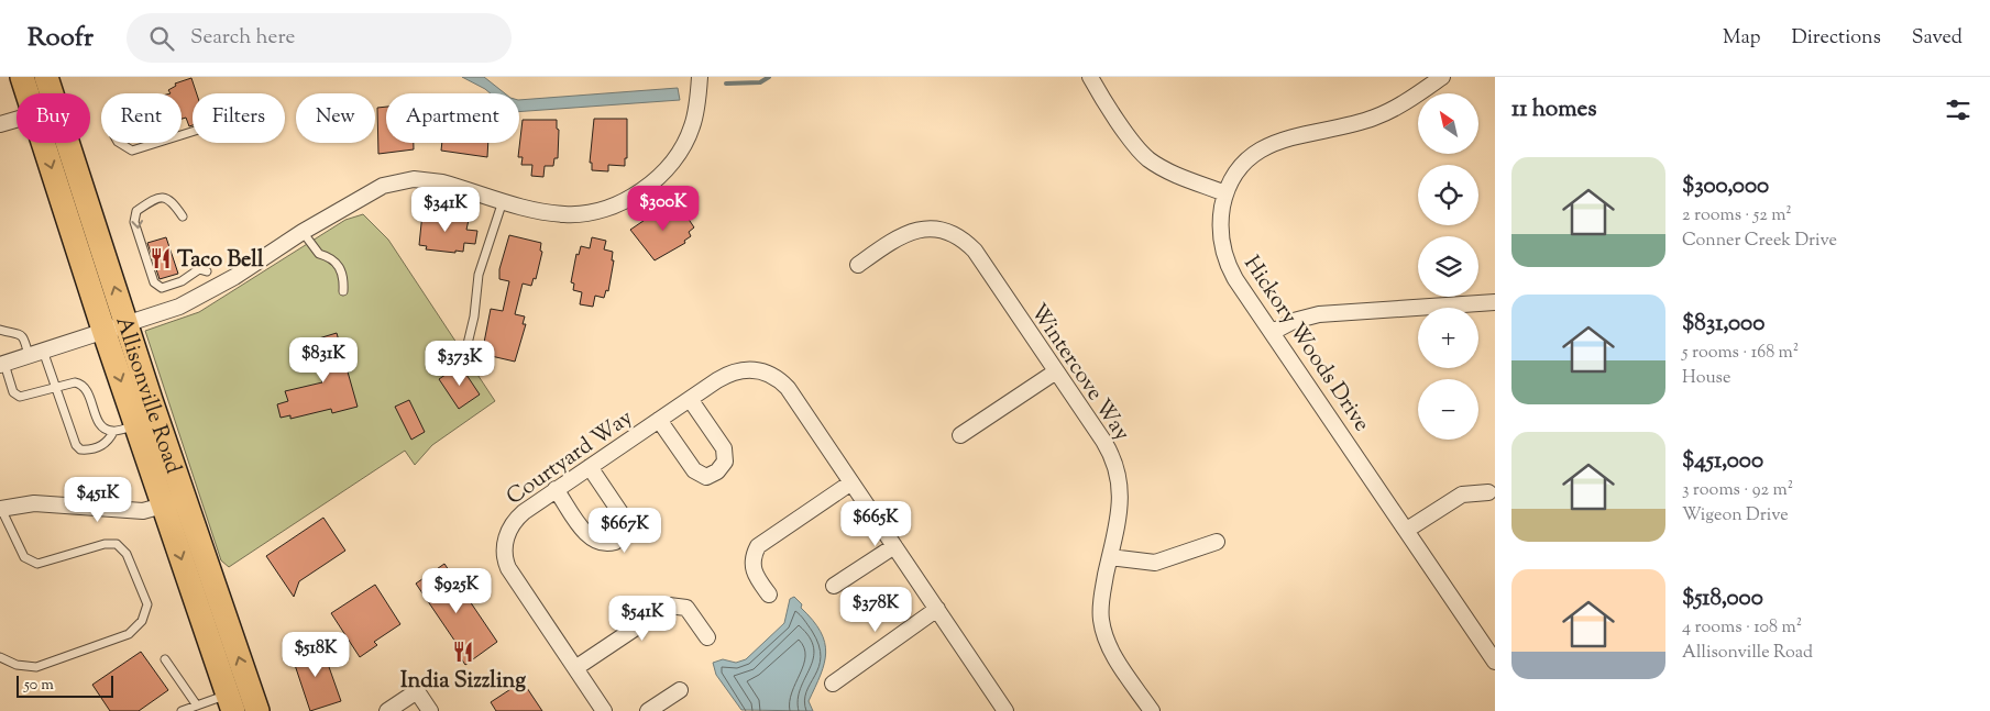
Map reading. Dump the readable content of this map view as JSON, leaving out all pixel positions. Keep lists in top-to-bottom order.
{
  "streets": {
    "main road": ["Allisonville Road"],
    "street": ["Hickory Woods Drive", "Wintercove Way", "Courtyard Way"]
  },
  "places": {
    "restaurant": ["Taco Bell", "India Sizzling"]
  },
  "scale_bar": "50 m",
  "north": "top left",
  "page": {
    "header": "Roofr",
    "search": "Search here",
    "nav": ["Map", "Directions", "Saved"],
    "heading": "11 homes",
    "map_buttons": ["+", "−"],
    "chip": [
      "Buy",
      "Rent",
      "Filters",
      "New",
      "Apartment"
    ],
    "list": [
      {
        "name": "$300,000",
        "note": "2 rooms · 52 m² · Conner Creek Drive"
      },
      {
        "name": "$831,000",
        "note": "5 rooms · 168 m² · House"
      },
      {
        "name": "$451,000",
        "note": "3 rooms · 92 m² · Wigeon Drive"
      },
      {
        "name": "$518,000",
        "note": "4 rooms · 108 m² · Allisonville Road"
      }
    ],
    "price": [
      "$300K",
      "$341K",
      "$831K",
      "$373K",
      "$451K",
      "$665K",
      "$667K",
      "$925K",
      "$378K",
      "$541K",
      "$518K"
    ],
    "scale": "50 m"
  }
}
